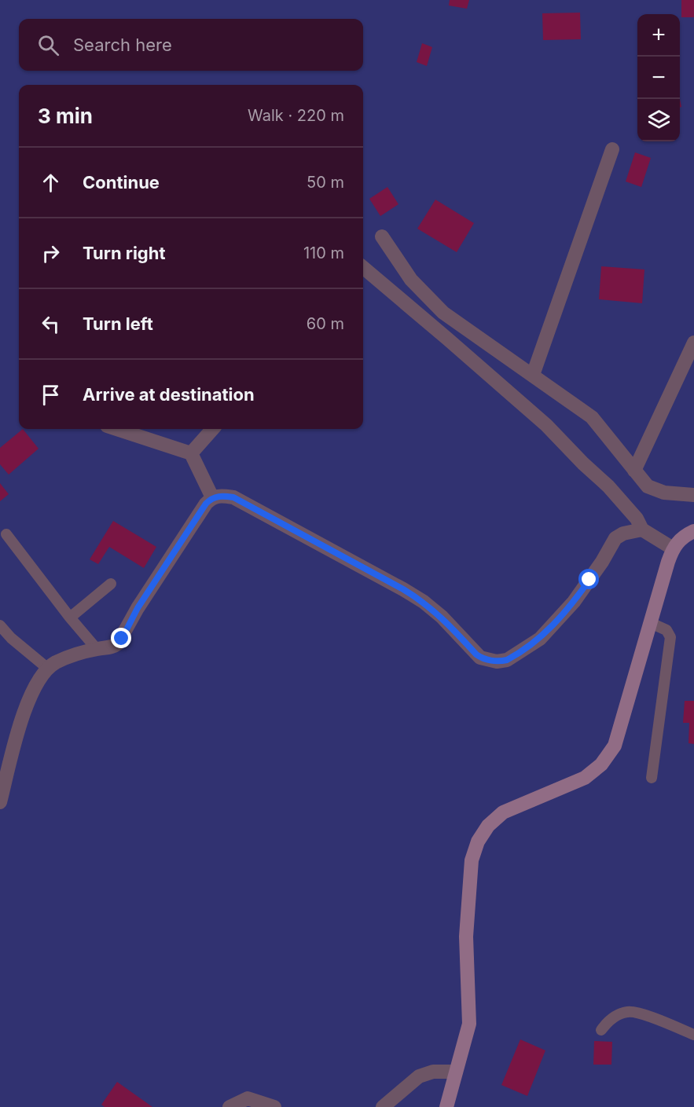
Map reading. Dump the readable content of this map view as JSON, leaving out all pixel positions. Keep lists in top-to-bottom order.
{
  "page": {
    "map_buttons": ["+", "−"],
    "search": "Search here",
    "heading": ["3 min", "Walk · 220 m"],
    "list": [
      ["Continue", "50 m"],
      ["Turn right", "110 m"],
      ["Turn left", "60 m"],
      "Arrive at destination"
    ]
  }
}
